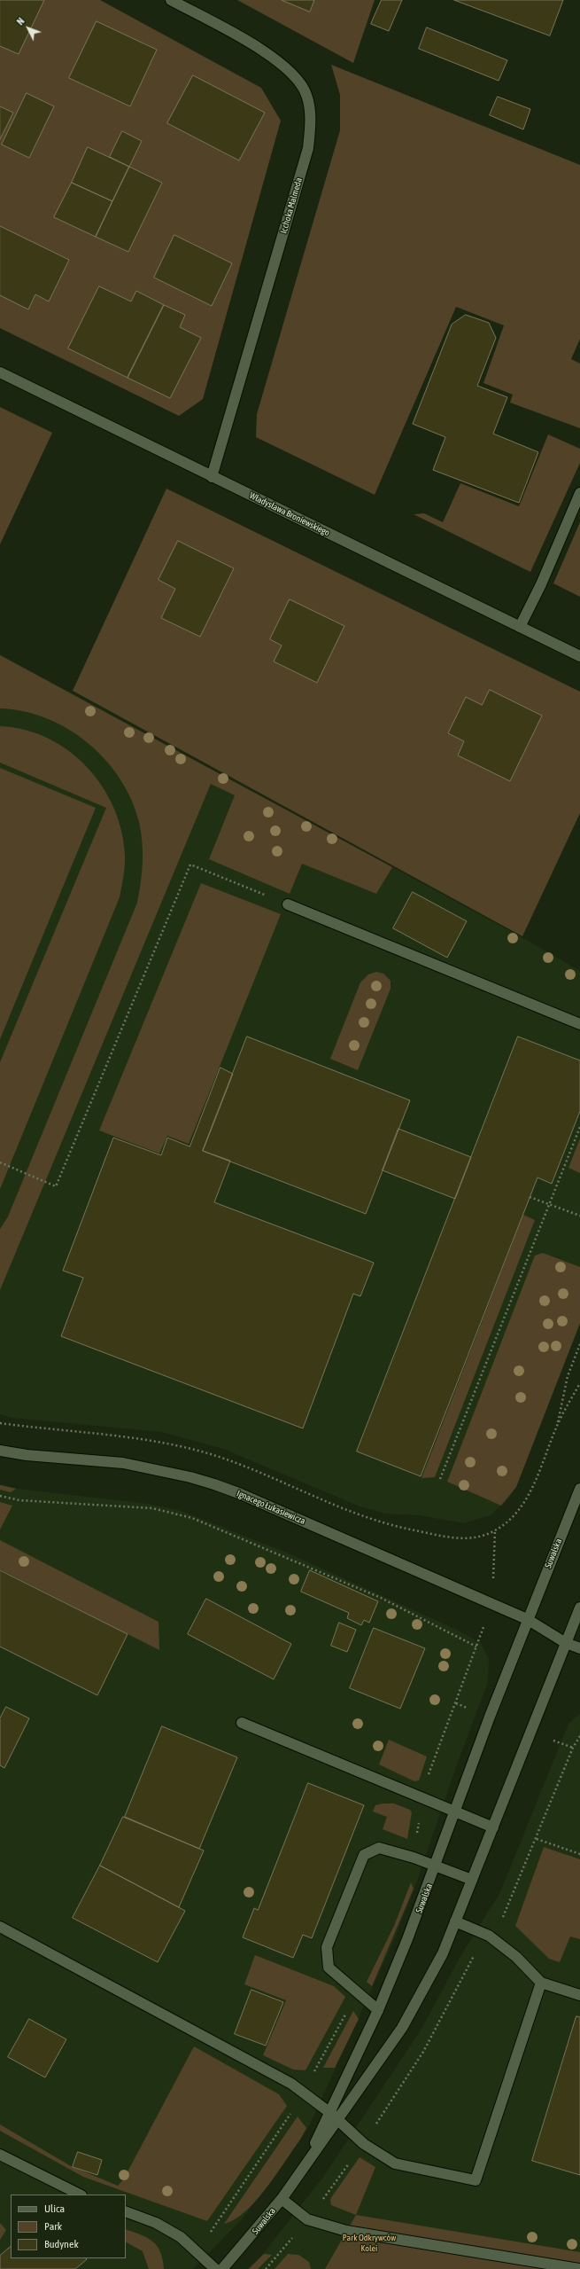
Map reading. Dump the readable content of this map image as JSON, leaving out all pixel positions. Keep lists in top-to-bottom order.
{
  "streets": {
    "street": [
      "Icchoka Malmeda",
      "Władysława Broniewskiego",
      "Ignacego Łukasiewicza",
      "Suwalska"
    ]
  },
  "crossings": [
    ["Icchoka Malmeda", "Władysława Broniewskiego"],
    ["Ignacego Łukasiewicza", "Suwalska"]
  ],
  "parks": ["Park Odkrywców Kolei"],
  "legend": ["Ulica", "Park", "Budynek"],
  "north": "top left"
}
